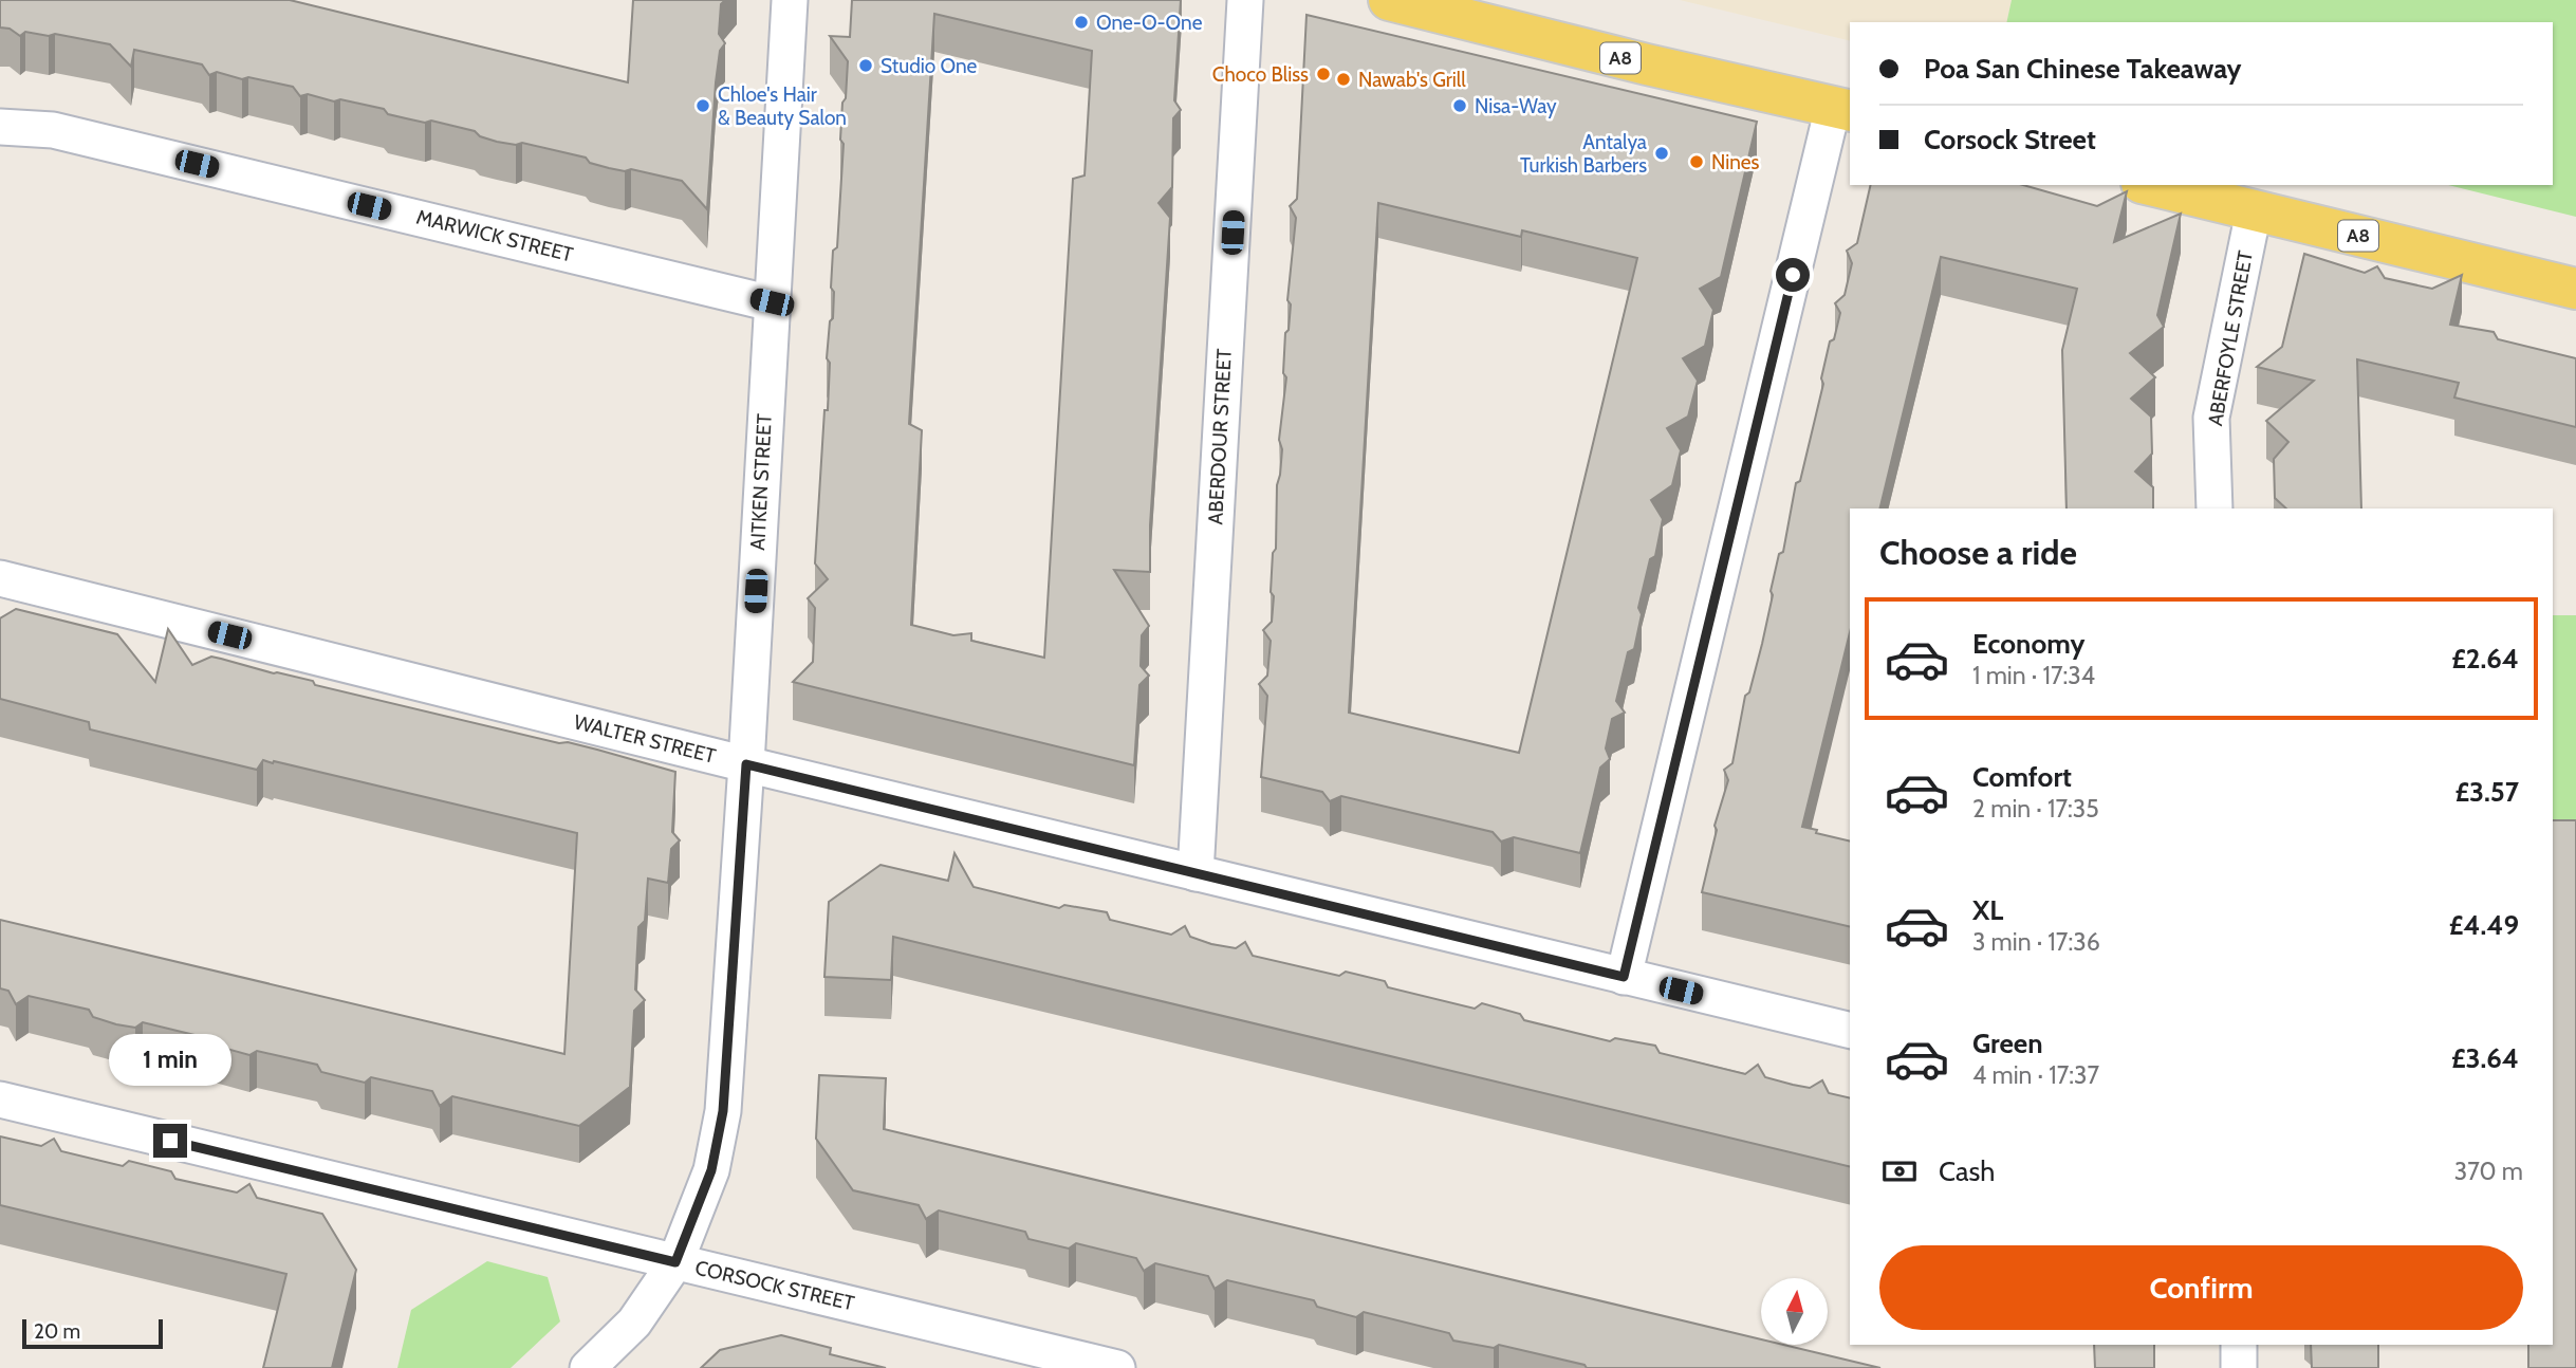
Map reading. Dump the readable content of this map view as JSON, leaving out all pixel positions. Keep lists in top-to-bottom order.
{
  "streets": {
    "main road": ["A8"],
    "street": [
      "MARWICK STREET",
      "ABERFOYLE STREET",
      "ABERDOUR STREET",
      "AITKEN STREET",
      "WALTER STREET",
      "CORSOCK STREET"
    ]
  },
  "crossings": [
    ["A8", "ABERFOYLE STREET"],
    ["MARWICK STREET", "AITKEN STREET"],
    ["ABERDOUR STREET", "WALTER STREET"],
    ["AITKEN STREET", "WALTER STREET"],
    ["AITKEN STREET", "CORSOCK STREET"]
  ],
  "places": [
    "One-O-One",
    "Studio One",
    "Choco Bliss",
    "Nawab's Grill",
    "Chloe's Hair & Beauty Salon",
    "Nisa-Way",
    "Antalya Turkish Barbers",
    "Nines"
  ],
  "scale_bar": "20 m",
  "north": "top",
  "page": {
    "banner": ["Poa San Chinese Takeaway", "Corsock Street"],
    "heading": "Choose a ride",
    "list": [
      {
        "name": "Economy",
        "note": "1 min · 17:34",
        "value": "£2.64"
      },
      {
        "name": "Comfort",
        "note": "2 min · 17:35",
        "value": "£3.57"
      },
      {
        "name": "XL",
        "note": "3 min · 17:36",
        "value": "£4.49"
      },
      {
        "name": "Green",
        "note": "4 min · 17:37",
        "value": "£3.64"
      }
    ],
    "bubble": "1 min",
    "pay": ["Cash", "370 m"],
    "buttons": "Confirm",
    "scale": "20 m"
  }
}
